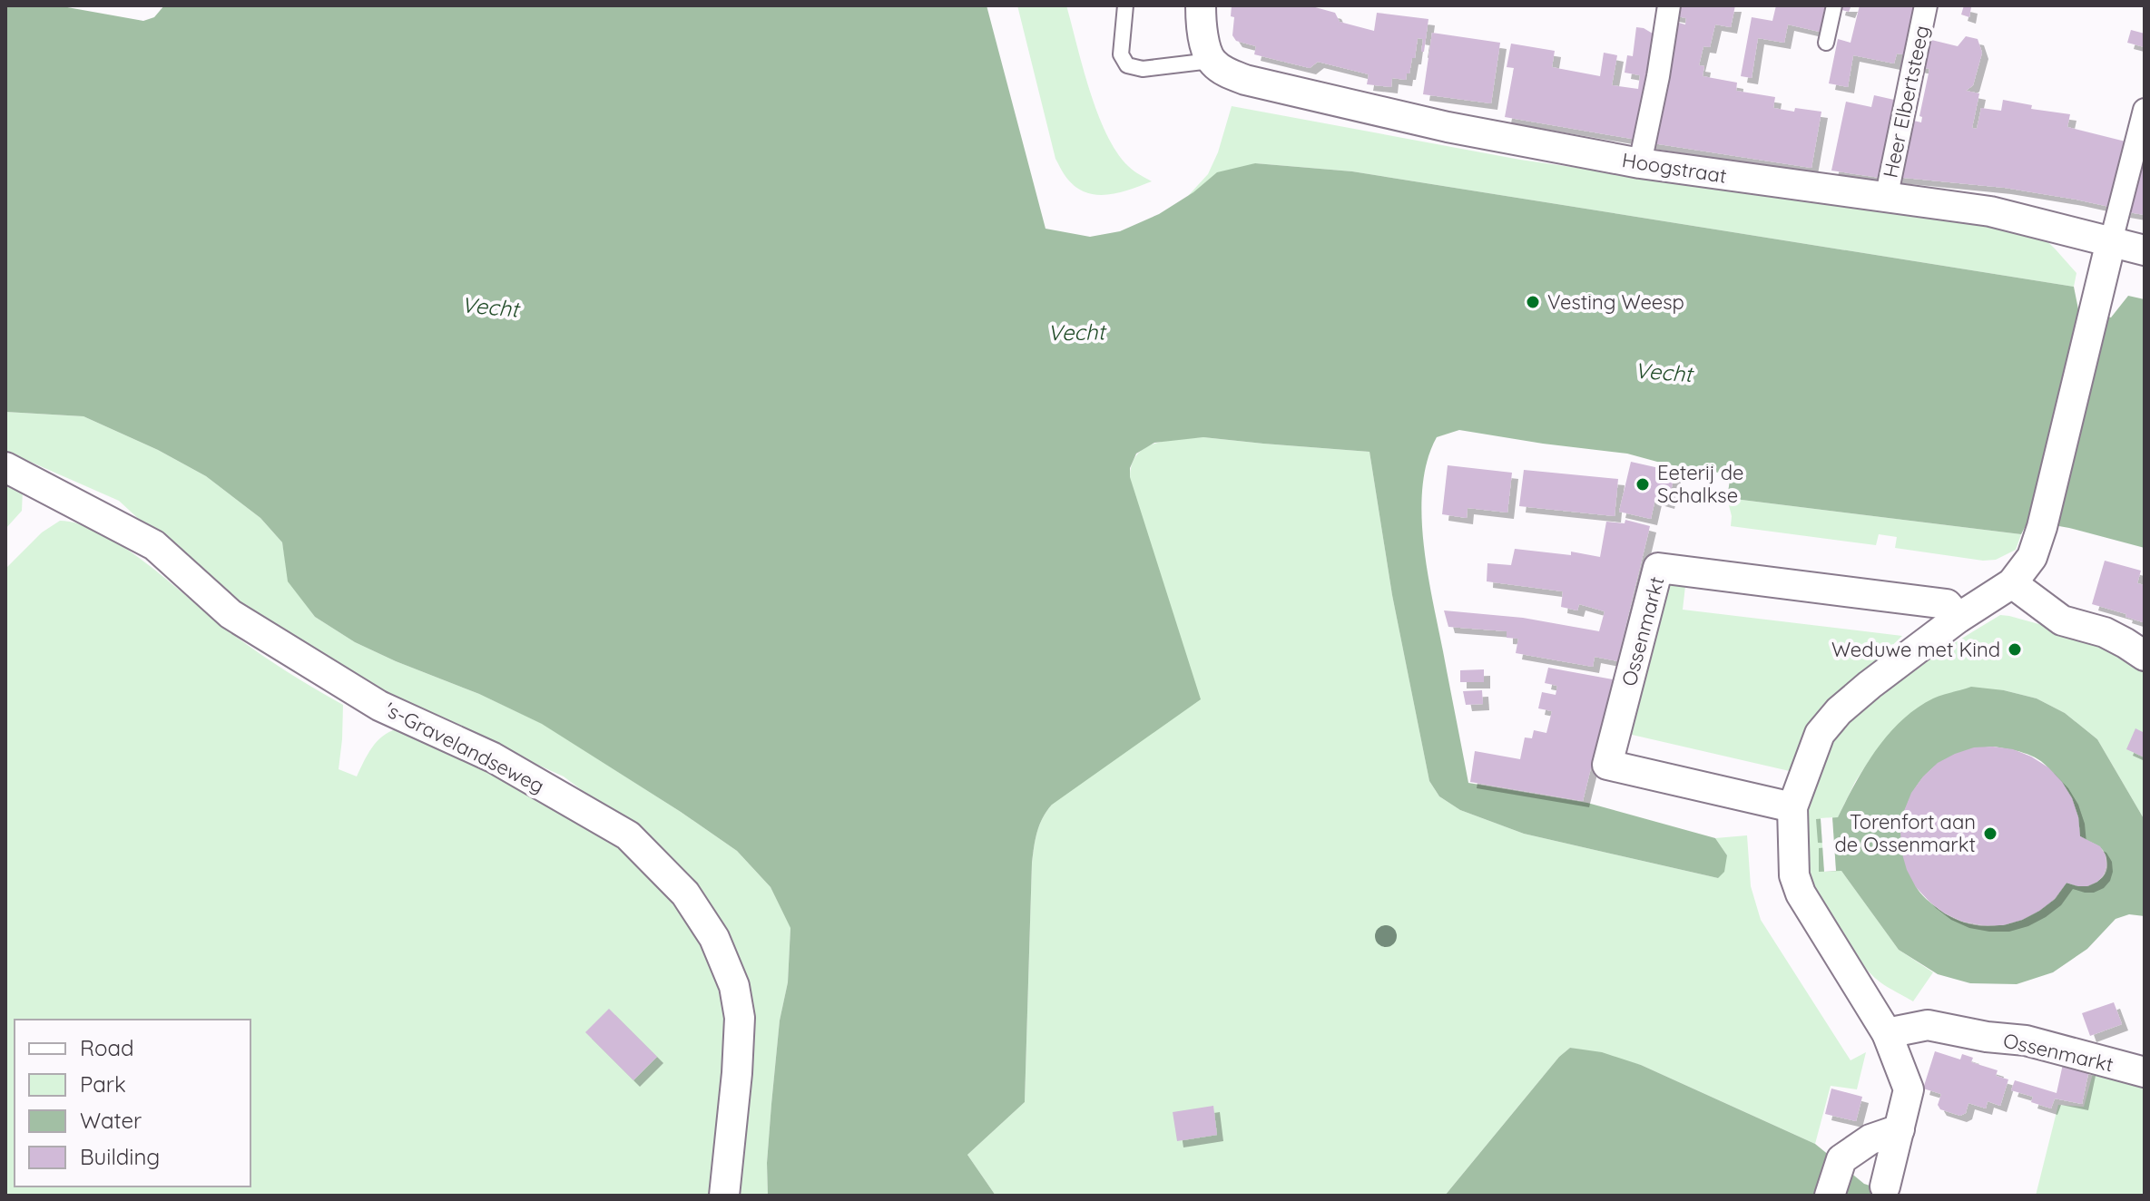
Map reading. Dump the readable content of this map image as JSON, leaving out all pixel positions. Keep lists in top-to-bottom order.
{
  "streets": {
    "street": [
      "Heer Elbertsteeg",
      "Hoogstraat",
      "Ossenmarkt",
      "'s-Gravelandseweg"
    ]
  },
  "crossings": [
    ["Heer Elbertsteeg", "Hoogstraat"]
  ],
  "water": ["Vecht"],
  "places": [
    "Vesting Weesp",
    "Eeterij de Schalkse",
    "Weduwe met Kind",
    "Torenfort aan de Ossenmarkt"
  ],
  "legend": [
    "Road",
    "Park",
    "Water",
    "Building"
  ]
}
